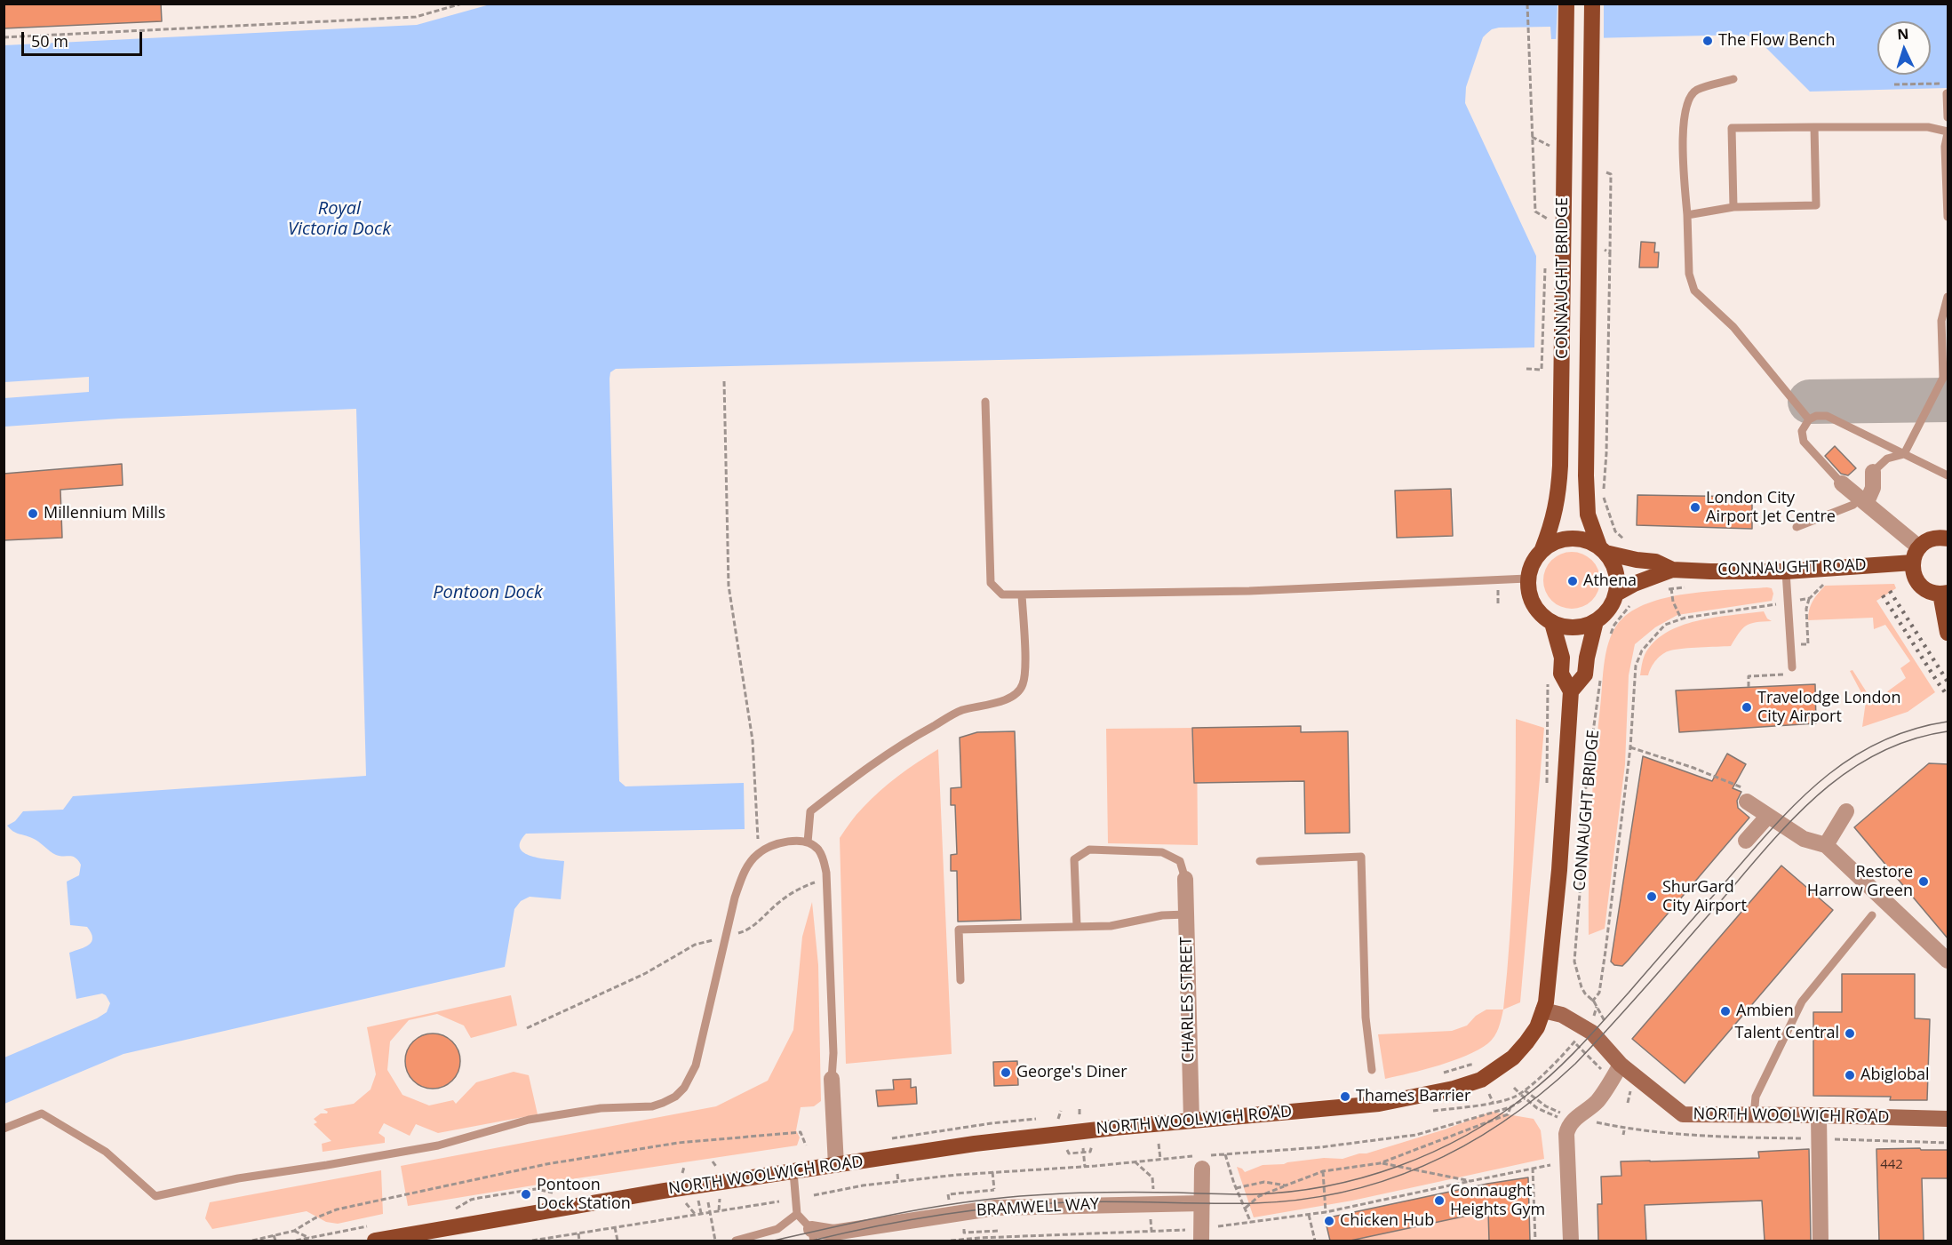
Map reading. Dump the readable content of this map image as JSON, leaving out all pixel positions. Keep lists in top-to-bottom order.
{
  "streets": {
    "main road": ["CONNAUGHT BRIDGE", "CONNAUGHT ROAD", "NORTH WOOLWICH ROAD"],
    "street": ["CHARLES STREET", "BRAMWELL WAY"]
  },
  "crossings": [
    ["CONNAUGHT BRIDGE", "CONNAUGHT ROAD"],
    ["CONNAUGHT BRIDGE", "NORTH WOOLWICH ROAD"],
    ["CHARLES STREET", "NORTH WOOLWICH ROAD"]
  ],
  "water": ["Royal Victoria Dock", "Pontoon Dock"],
  "places": [
    "The Flow Bench",
    "London City Airport Jet Centre",
    "Millennium Mills",
    "Athena",
    "Travelodge London City Airport",
    "Restore Harrow Green",
    "ShurGard City Airport",
    "Ambien",
    "Talent Central",
    "George's Diner",
    "Abiglobal",
    "Thames Barrier",
    "Pontoon Dock Station",
    "Connaught Heights Gym",
    "Chicken Hub"
  ],
  "house_numbers": ["442"],
  "scale_bar": "50 m",
  "north": "top"
}
